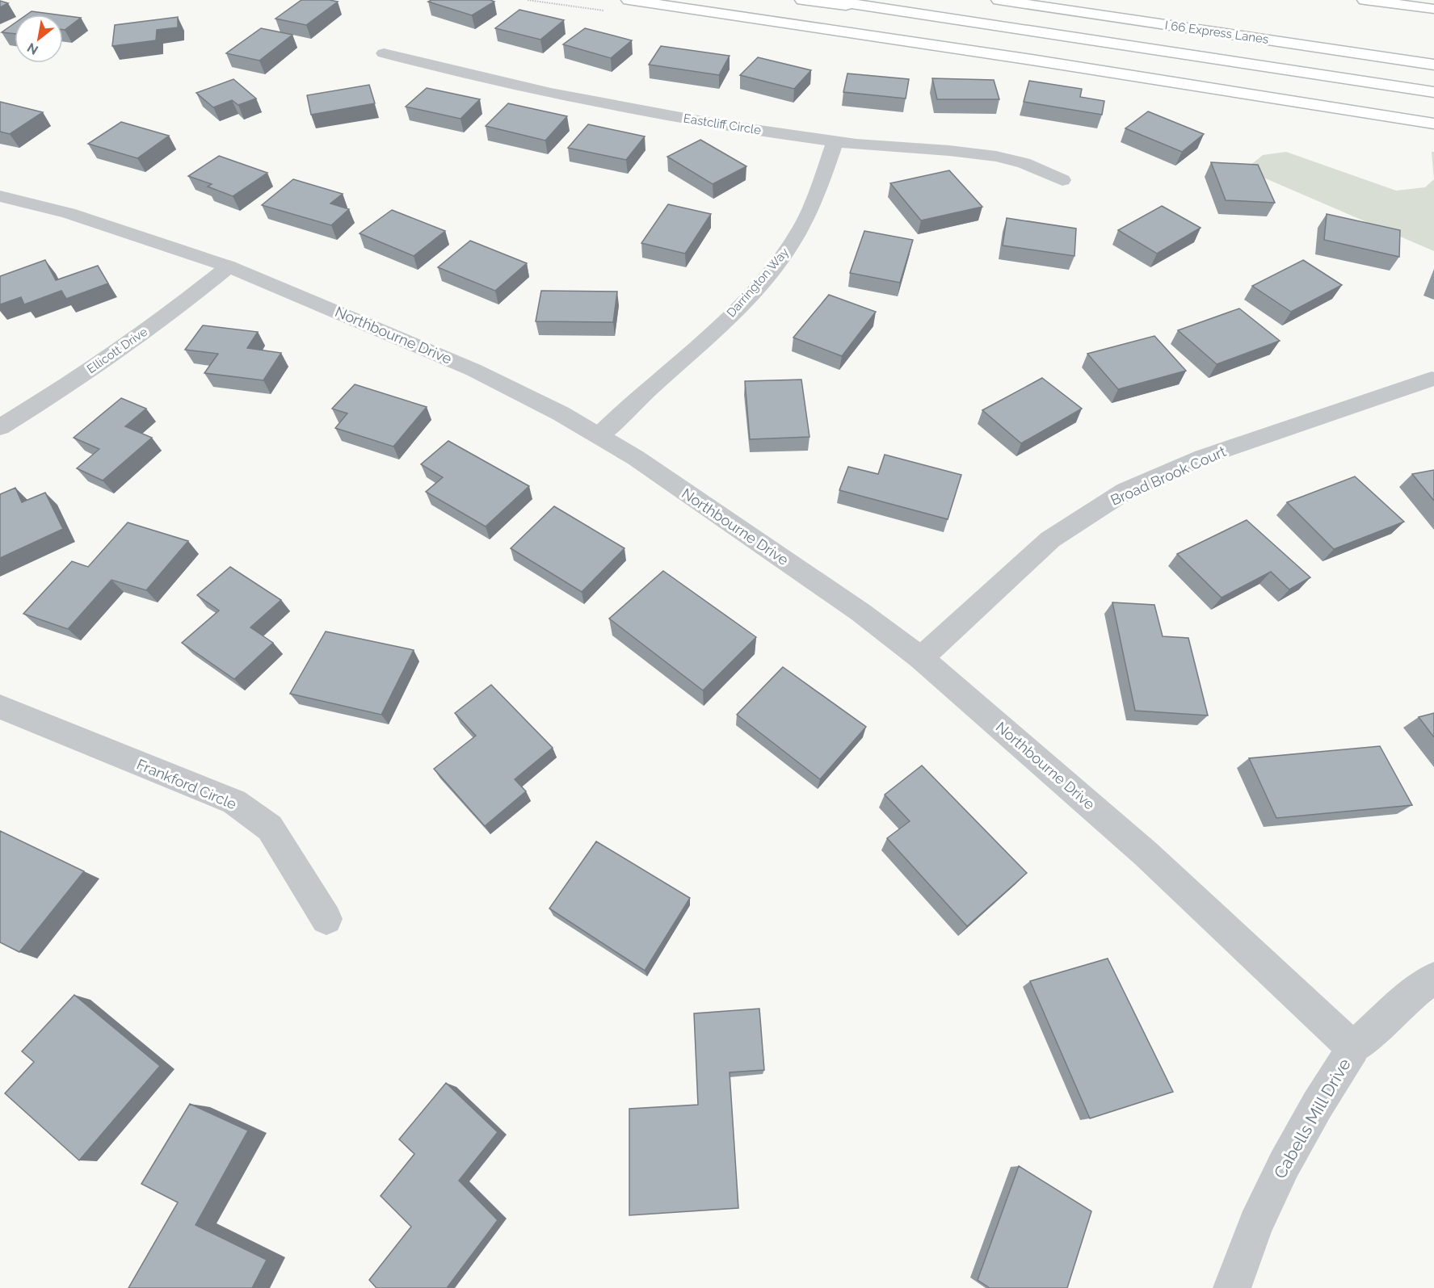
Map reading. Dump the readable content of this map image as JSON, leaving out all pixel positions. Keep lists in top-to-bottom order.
{
  "streets": {
    "highway": ["I 66 Express Lanes"],
    "street": [
      "Eastcliff Circle",
      "Darrington Way",
      "Northbourne Drive",
      "Ellicott Drive",
      "Broad Brook Court",
      "Frankford Circle",
      "Cabells Mill Drive"
    ]
  },
  "crossings": [
    ["Eastcliff Circle", "Darrington Way"],
    ["Darrington Way", "Northbourne Drive"],
    ["Northbourne Drive", "Ellicott Drive"],
    ["Northbourne Drive", "Broad Brook Court"],
    ["Northbourne Drive", "Cabells Mill Drive"]
  ],
  "north": "bottom left"
}
